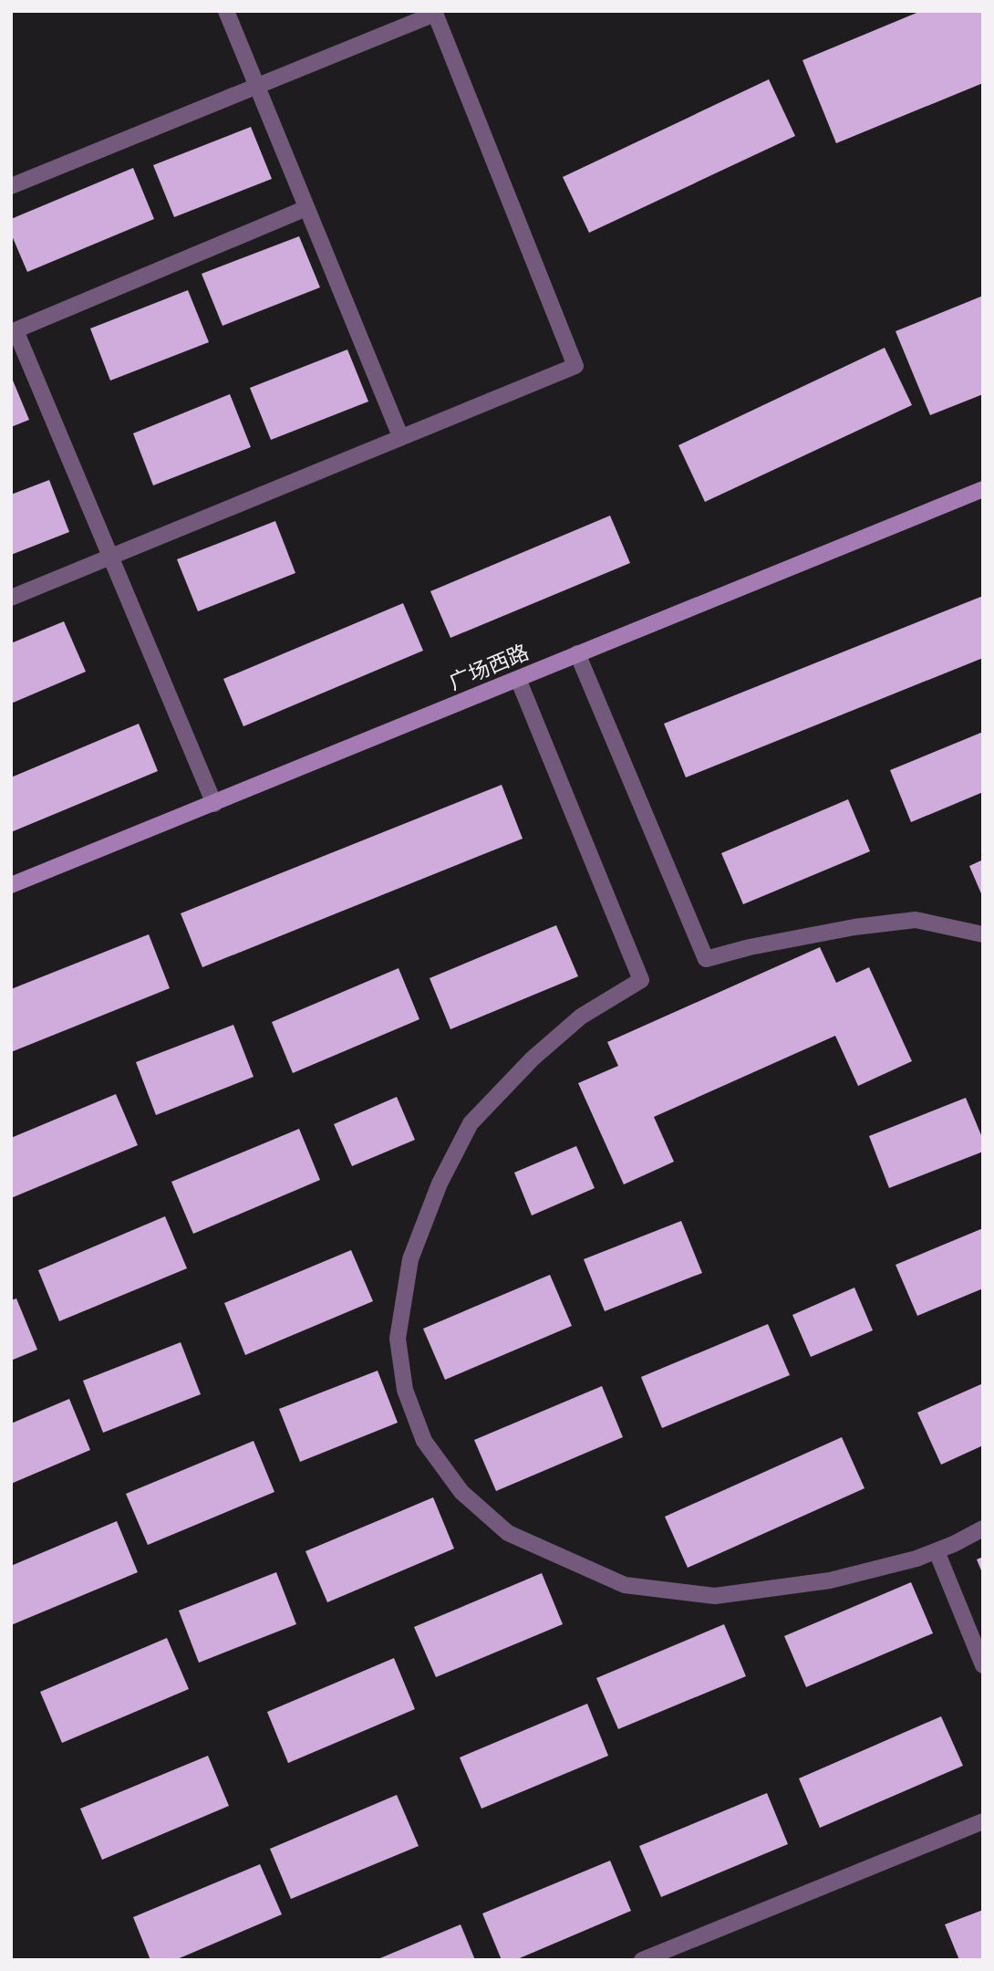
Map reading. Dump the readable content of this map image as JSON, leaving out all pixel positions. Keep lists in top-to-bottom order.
{
  "streets": {
    "main road": ["广场西路"]
  }
}
